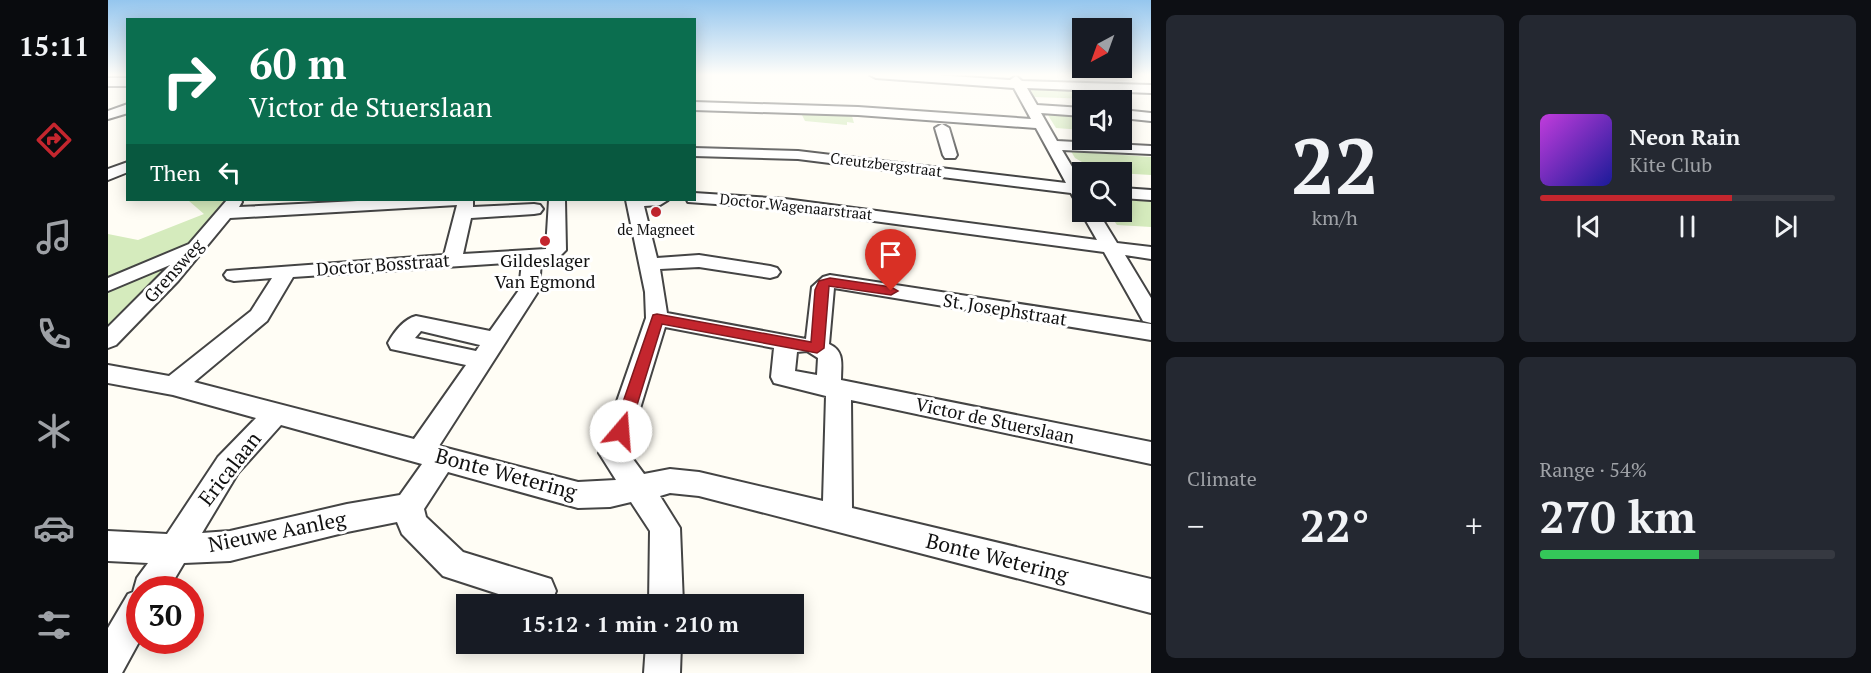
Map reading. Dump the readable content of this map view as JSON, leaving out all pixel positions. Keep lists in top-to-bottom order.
{
  "streets": {
    "street": [
      "Creutzbergstraat",
      "Doctor Wagenaarstraat",
      "Doctor Bosstraat",
      "Grensweg",
      "St. Josephstraat",
      "Victor de Stuerslaan",
      "Ericalaan",
      "Bonte Wetering",
      "Nieuwe Aanleg"
    ]
  },
  "crossings": [
    ["Ericalaan", "Bonte Wetering"],
    ["Ericalaan", "Nieuwe Aanleg"]
  ],
  "places": ["de Magneet", "Gildeslager Van Egmond"],
  "north": "bottom left",
  "page": {
    "tabs": "15:11",
    "tile": [
      ["22", "km/h"],
      "Climate",
      ["Range · 54%", "270 km"]
    ],
    "turn": ["60 m", "Victor de Stuerslaan"],
    "song": ["Neon Rain", "Kite Club"],
    "then": "Then",
    "heat": ["−", "22°", "+"],
    "limit": "30",
    "trip": "15:12 · 1 min · 210 m"
  }
}
